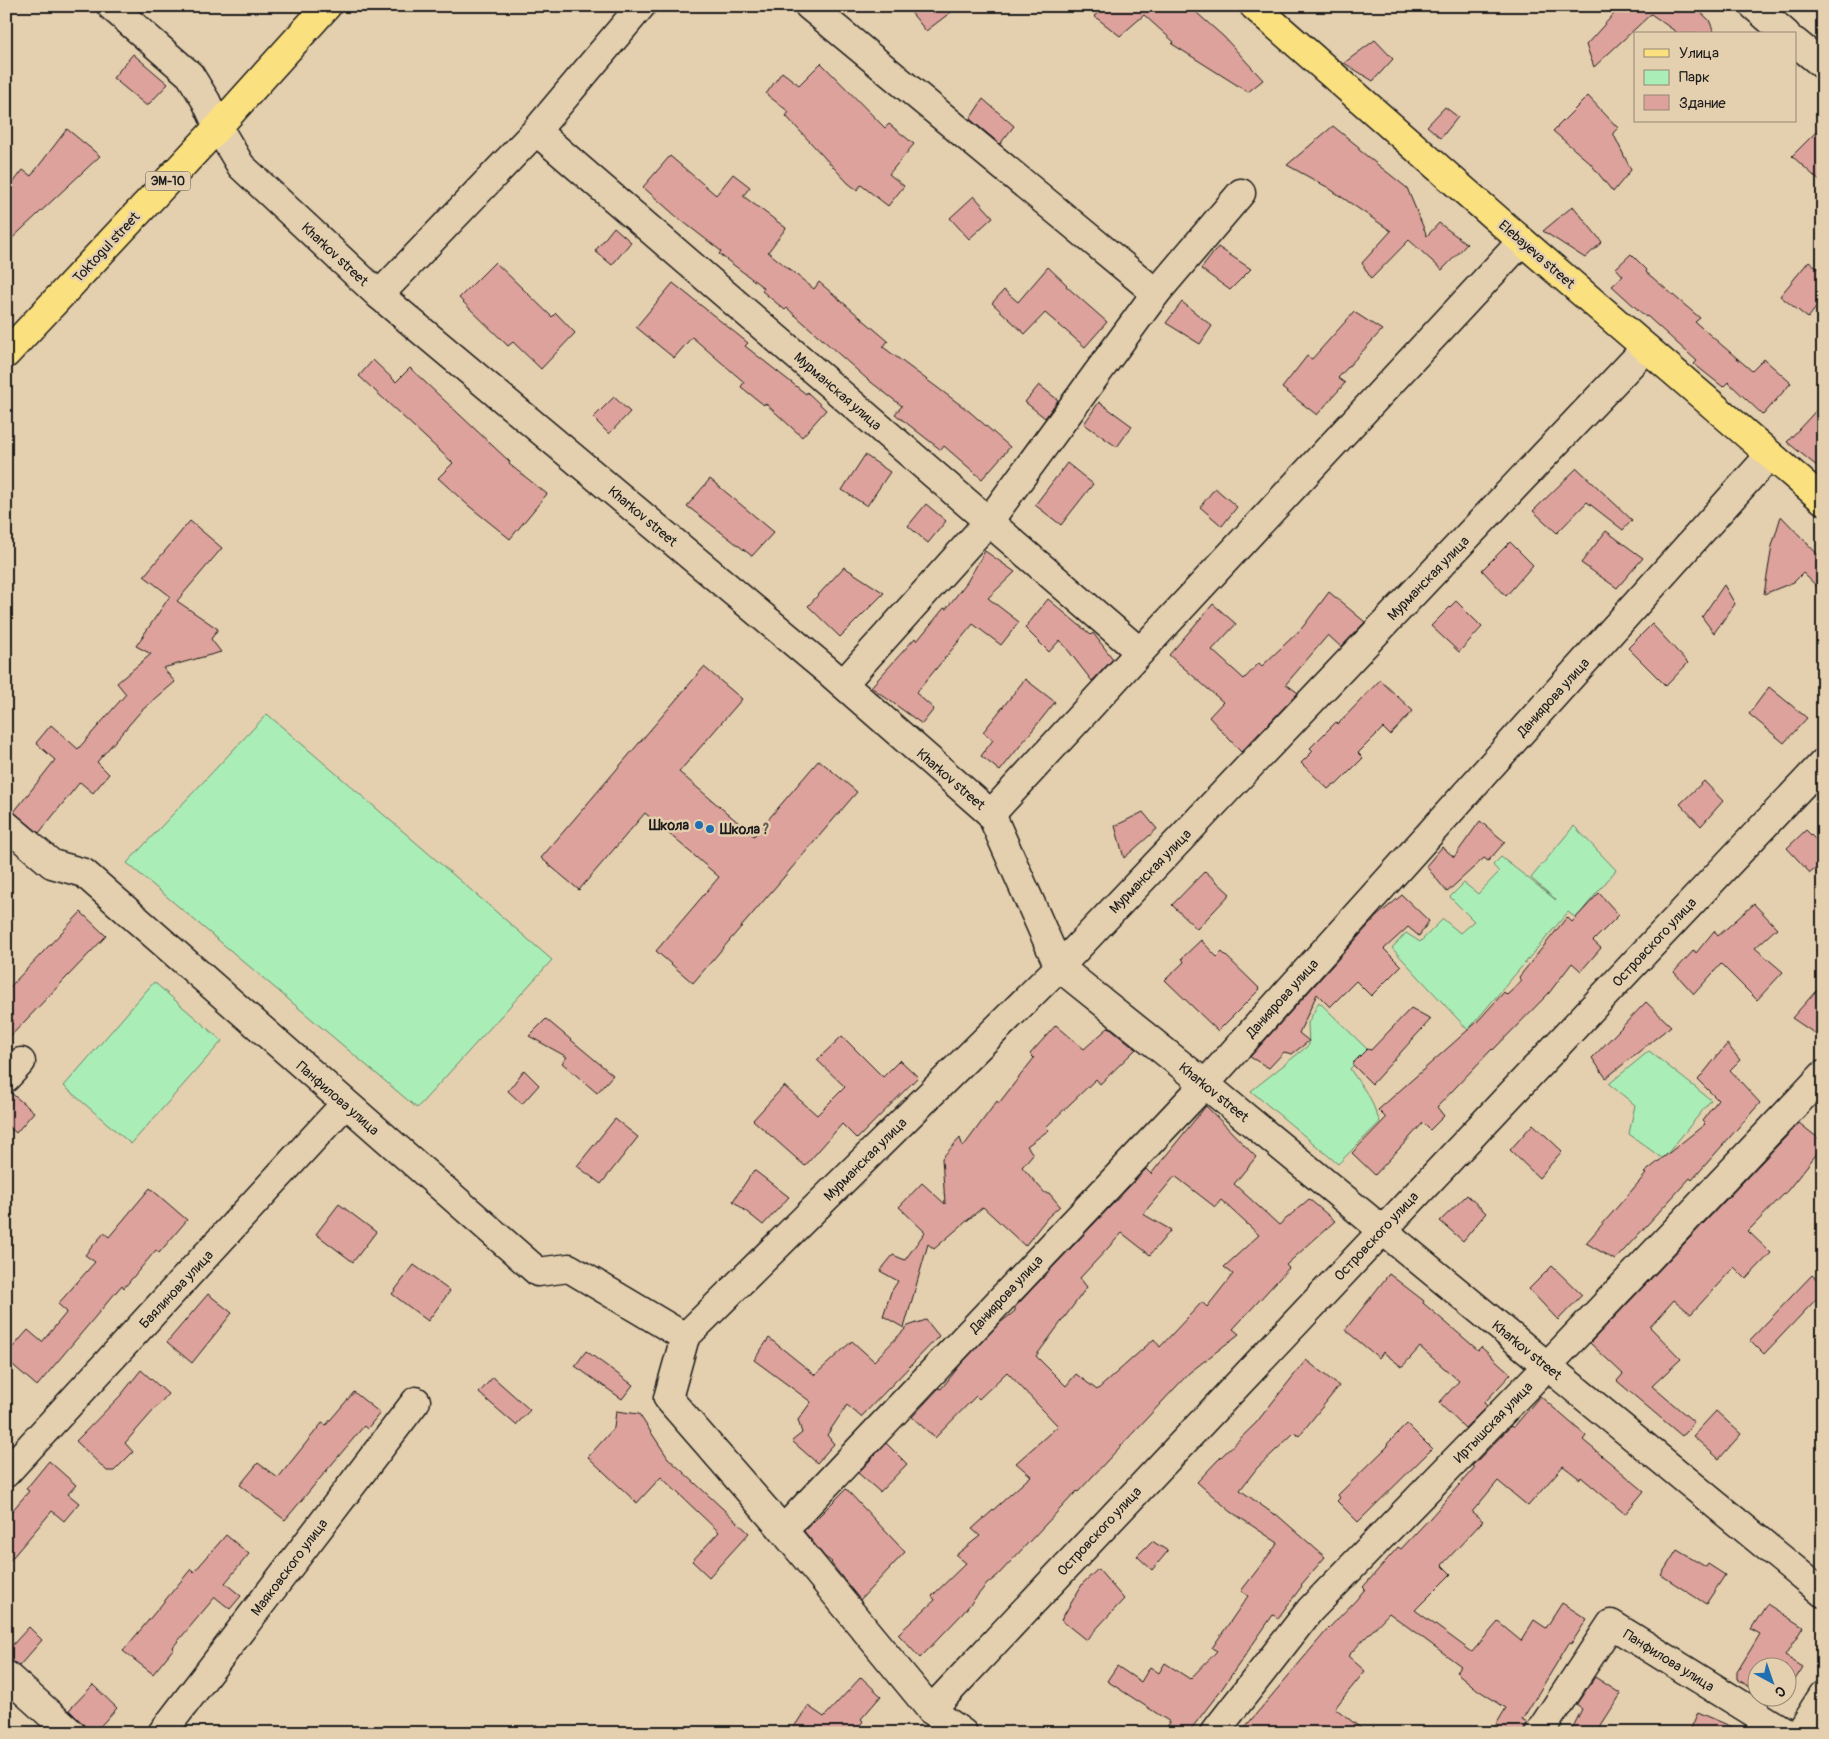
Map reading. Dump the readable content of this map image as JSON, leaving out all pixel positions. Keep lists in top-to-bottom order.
{
  "streets": {
    "main road": ["ЭМ-10", "Toktogul street", "Elebayeva street"],
    "street": [
      "Kharkov street",
      "Мурманская улица",
      "Даниярова улица",
      "Островского улица",
      "Панфилова улица",
      "Баялинова улица",
      "Иртышская улица",
      "Маяковского улица"
    ]
  },
  "crossings": [
    ["Toktogul street", "Kharkov street"],
    ["Kharkov street", "Мурманская улица"],
    ["Kharkov street", "Даниярова улица"],
    ["Kharkov street", "Островского улица"],
    ["Kharkov street", "Иртышская улица"],
    ["Elebayeva street", "Мурманская улица"],
    ["Elebayeva street", "Даниярова улица"],
    ["Мурманская улица", "Даниярова улица"],
    ["Мурманская улица", "Панфилова улица"],
    ["Панфилова улица", "Баялинова улица"]
  ],
  "places": ["Школа", "Школа ?"],
  "legend": ["Улица", "Парк", "Здание"],
  "north": "bottom right"
}
